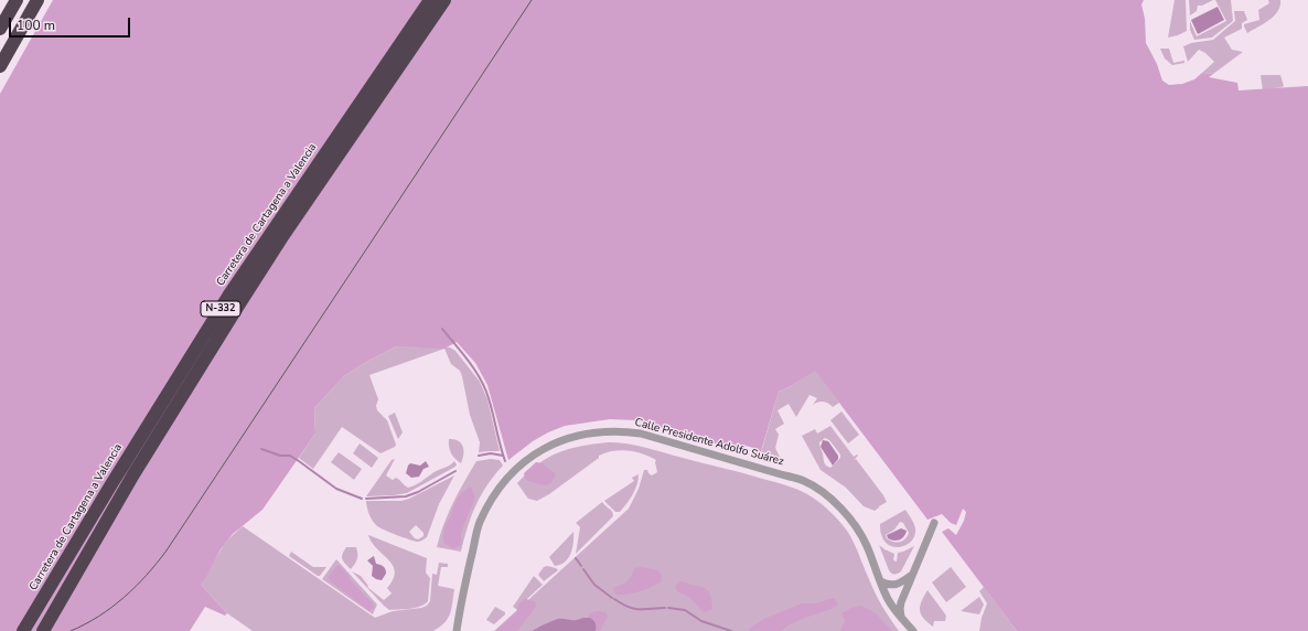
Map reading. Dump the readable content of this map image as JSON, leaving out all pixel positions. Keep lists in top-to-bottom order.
{
  "streets": {
    "highway": ["Carretera de Cartagena a Valencia", "N-332"],
    "street": ["Calle Presidente Adolfo Suárez"]
  },
  "scale_bar": "100 m"
}
